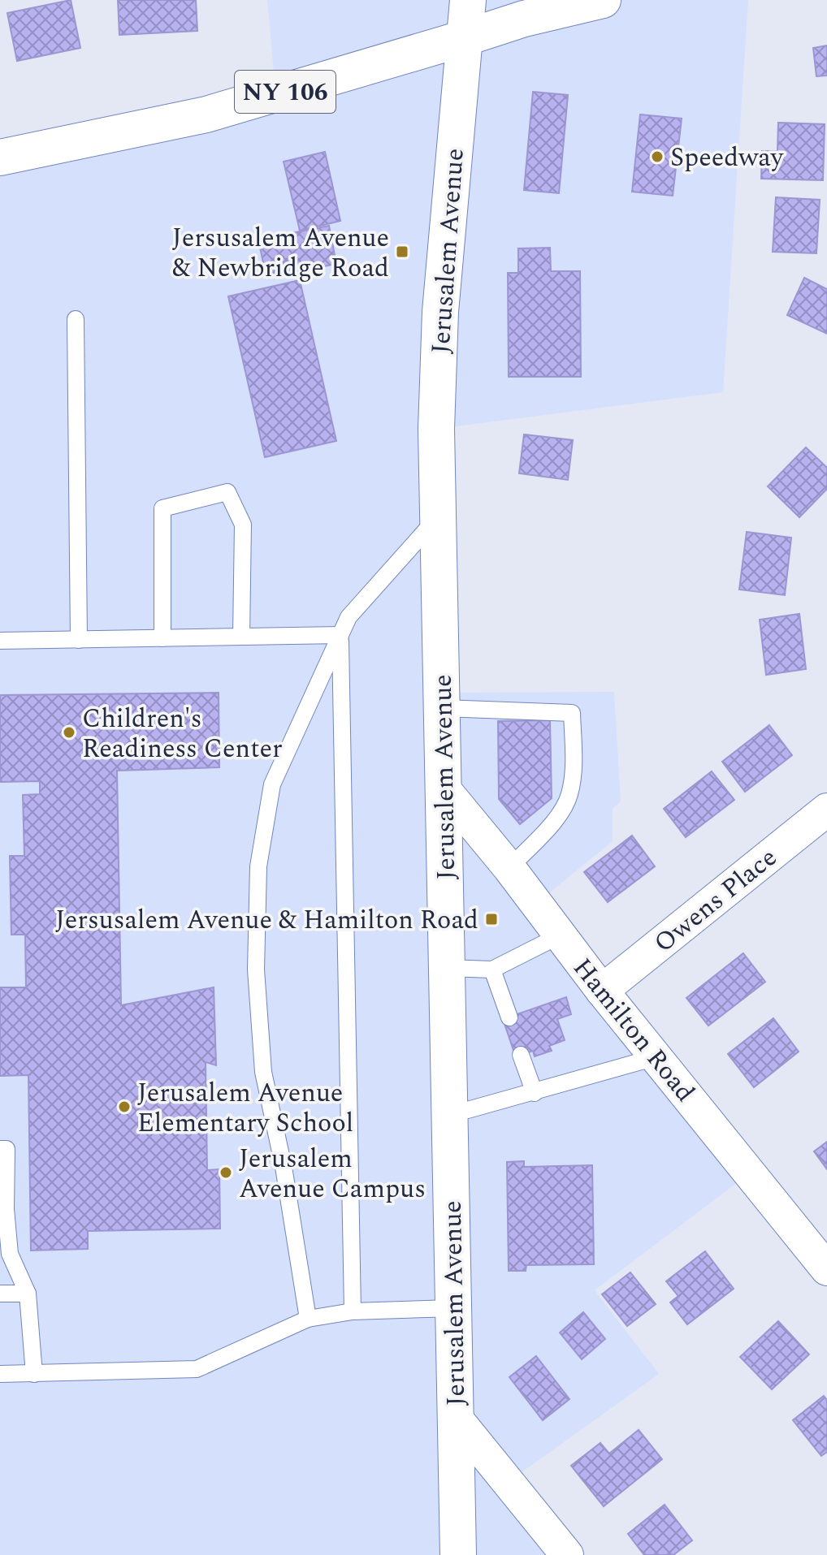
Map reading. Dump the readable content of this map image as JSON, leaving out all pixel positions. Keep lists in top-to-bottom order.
{
  "streets": {
    "main road": ["NY 106", "Jerusalem Avenue"],
    "street": ["Owens Place", "Hamilton Road"]
  },
  "crossings": [
    ["NY 106", "Jerusalem Avenue"],
    ["Jerusalem Avenue", "Hamilton Road"],
    ["Owens Place", "Hamilton Road"]
  ],
  "places": {
    "other": [
      "Speedway",
      "Children's Readiness Center",
      "Jerusalem Avenue Elementary School",
      "Jerusalem Avenue Campus"
    ],
    "transit": ["Jersusalem Avenue & Newbridge Road", "Jersusalem Avenue & Hamilton Road"]
  }
}
